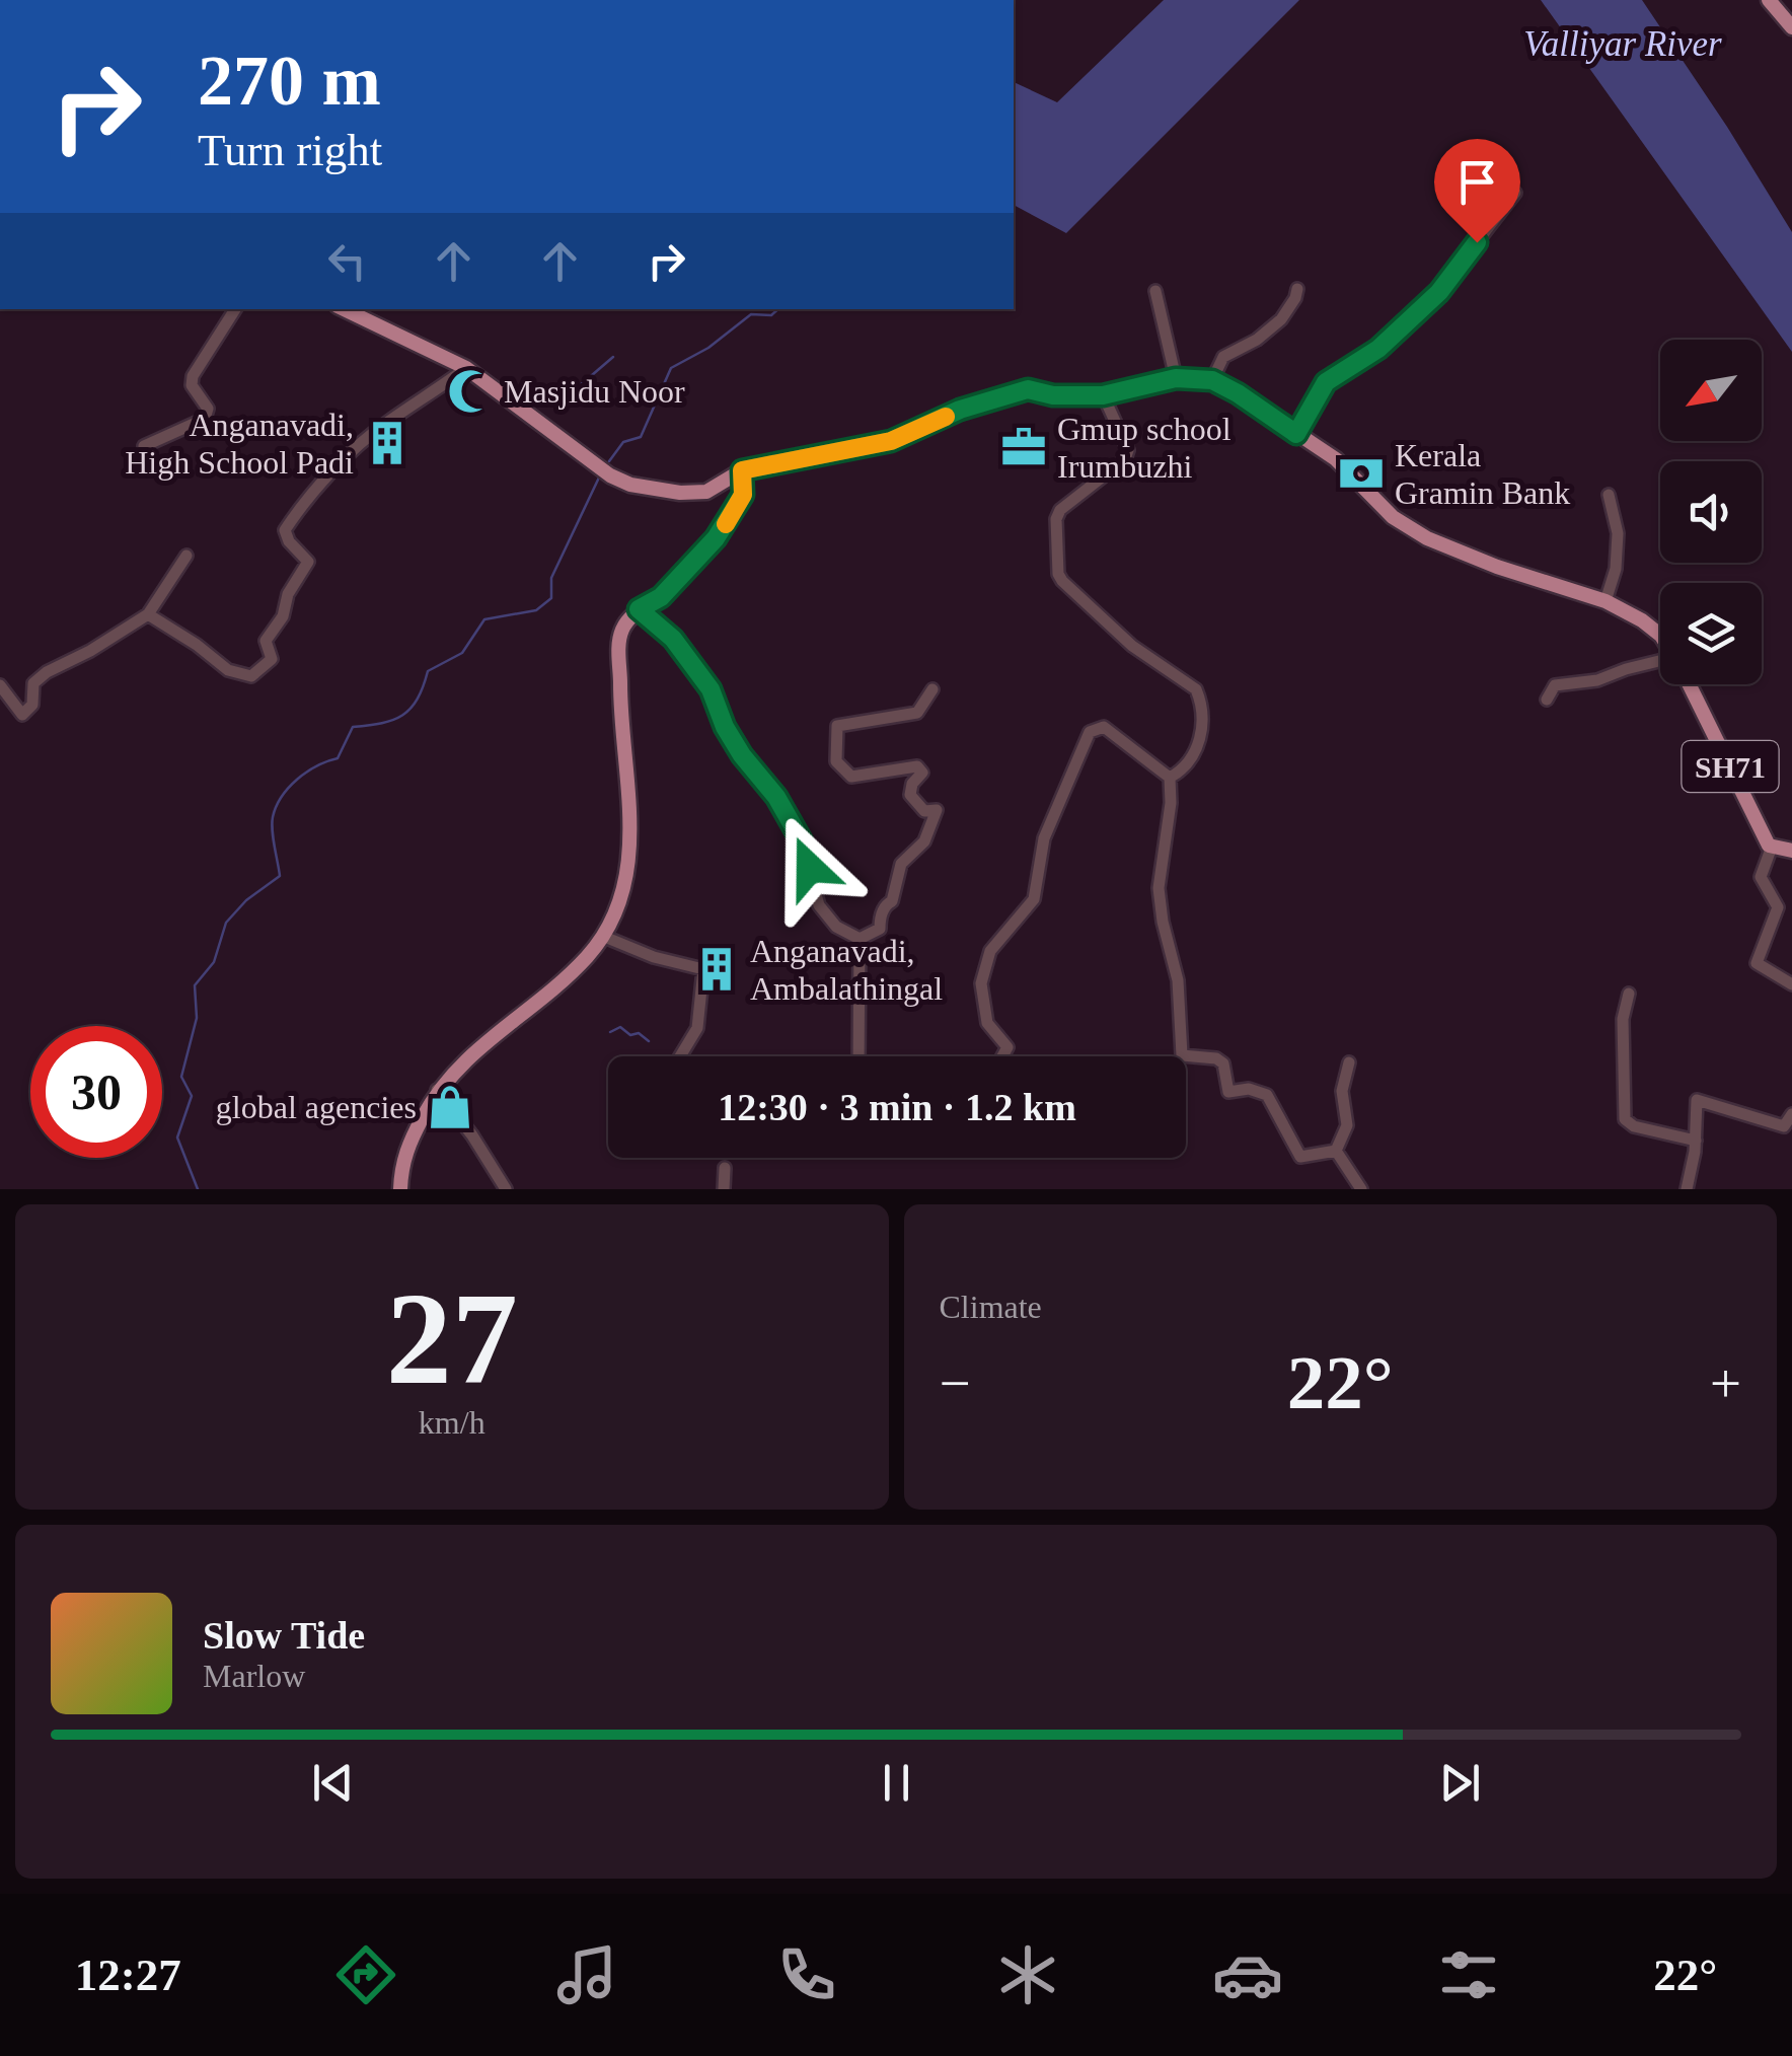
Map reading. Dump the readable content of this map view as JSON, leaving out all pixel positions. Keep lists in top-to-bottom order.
{
  "streets": {
    "main road": ["SH71"]
  },
  "water": ["Valliyar River"],
  "places": {
    "mosque": ["Masjidu Noor"],
    "building": ["Anganavadi, High School Padi", "Anganavadi, Ambalathingal"],
    "office": ["Gmup school Irumbuzhi"],
    "bank": ["Kerala Gramin Bank"],
    "shop": ["global agencies"]
  },
  "north": "bottom left",
  "page": {
    "turn": ["270 m", "Turn right"],
    "limit": "30",
    "trip": "12:30 · 3 min · 1.2 km",
    "tile": [
      ["27", "km/h"],
      "Climate"
    ],
    "heat": ["−", "22°", "+"],
    "song": ["Slow Tide", "Marlow"],
    "tabs": ["12:27", "22°"]
  }
}
